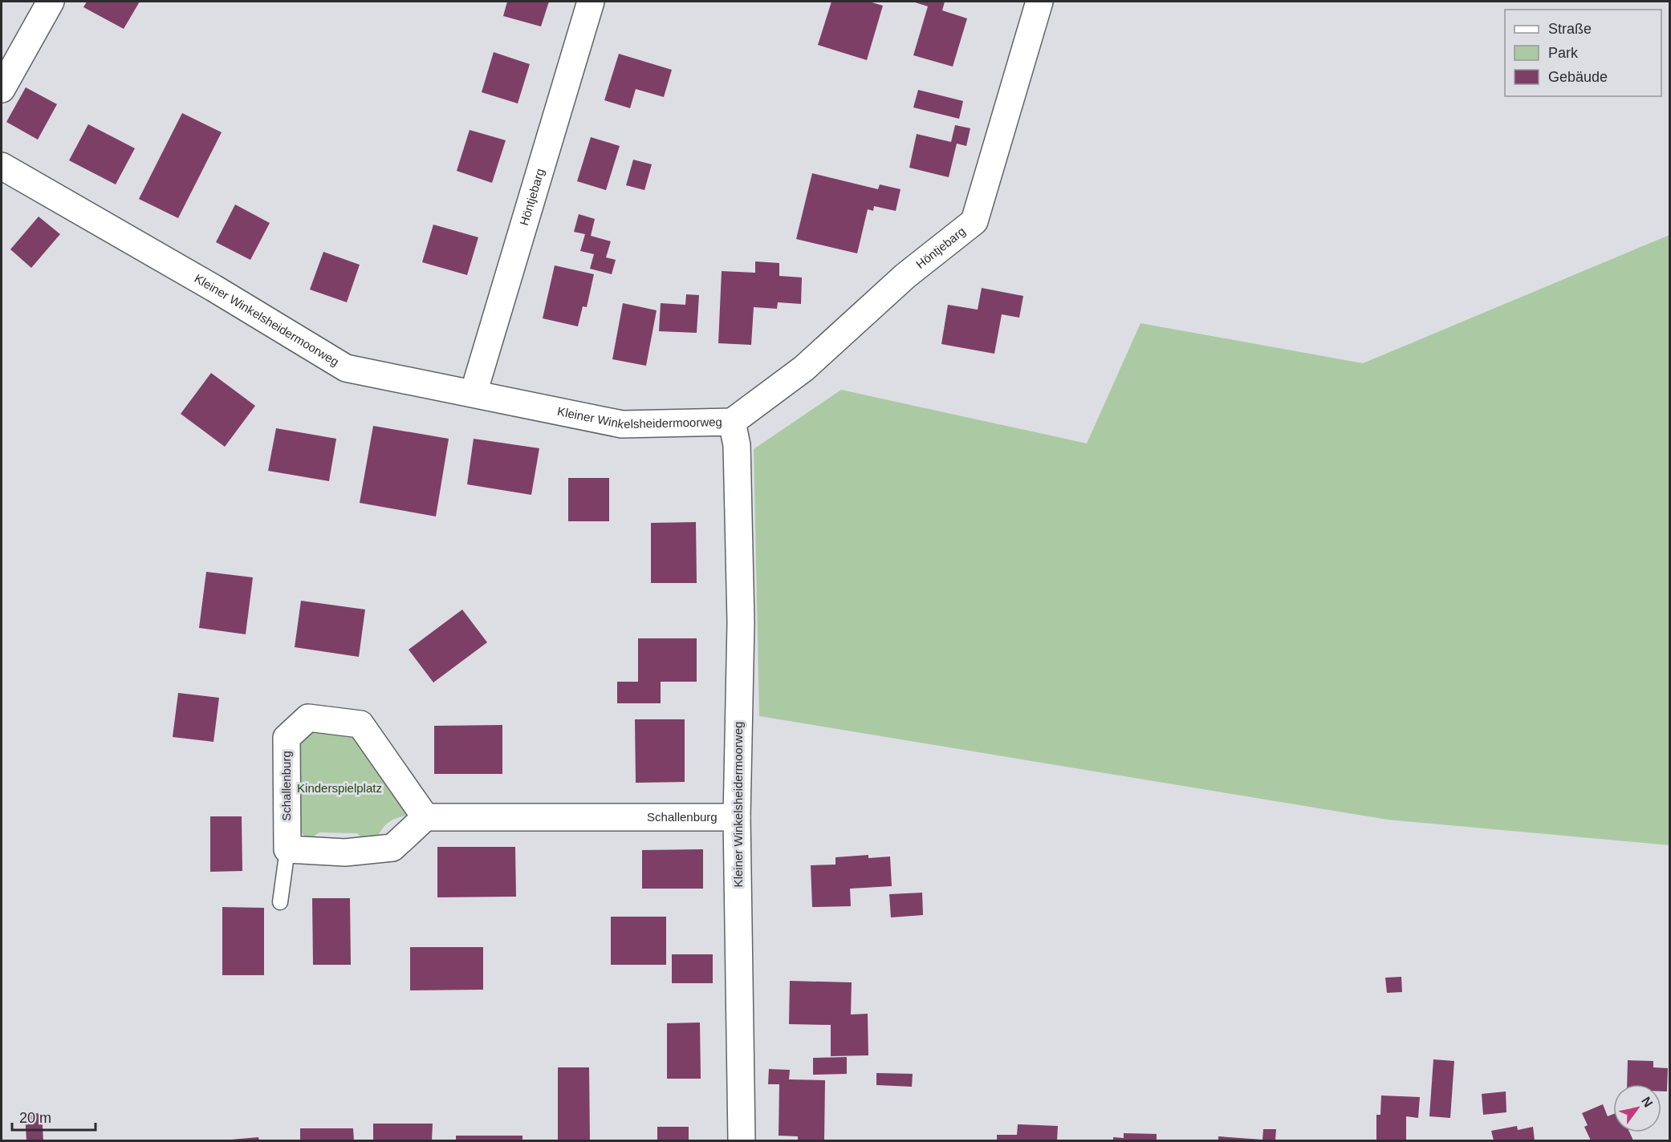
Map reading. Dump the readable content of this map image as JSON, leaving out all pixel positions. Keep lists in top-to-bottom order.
{
  "streets": {
    "street": ["Höntjebarg", "Kleiner Winkelsheidermoorweg", "Schallenburg"]
  },
  "crossings": [
    ["Höntjebarg", "Kleiner Winkelsheidermoorweg"],
    ["Kleiner Winkelsheidermoorweg", "Schallenburg"]
  ],
  "parks": ["Kinderspielplatz"],
  "legend": ["Straße", "Park", "Gebäude"],
  "scale_bar": "20 m",
  "north": "top right"
}
